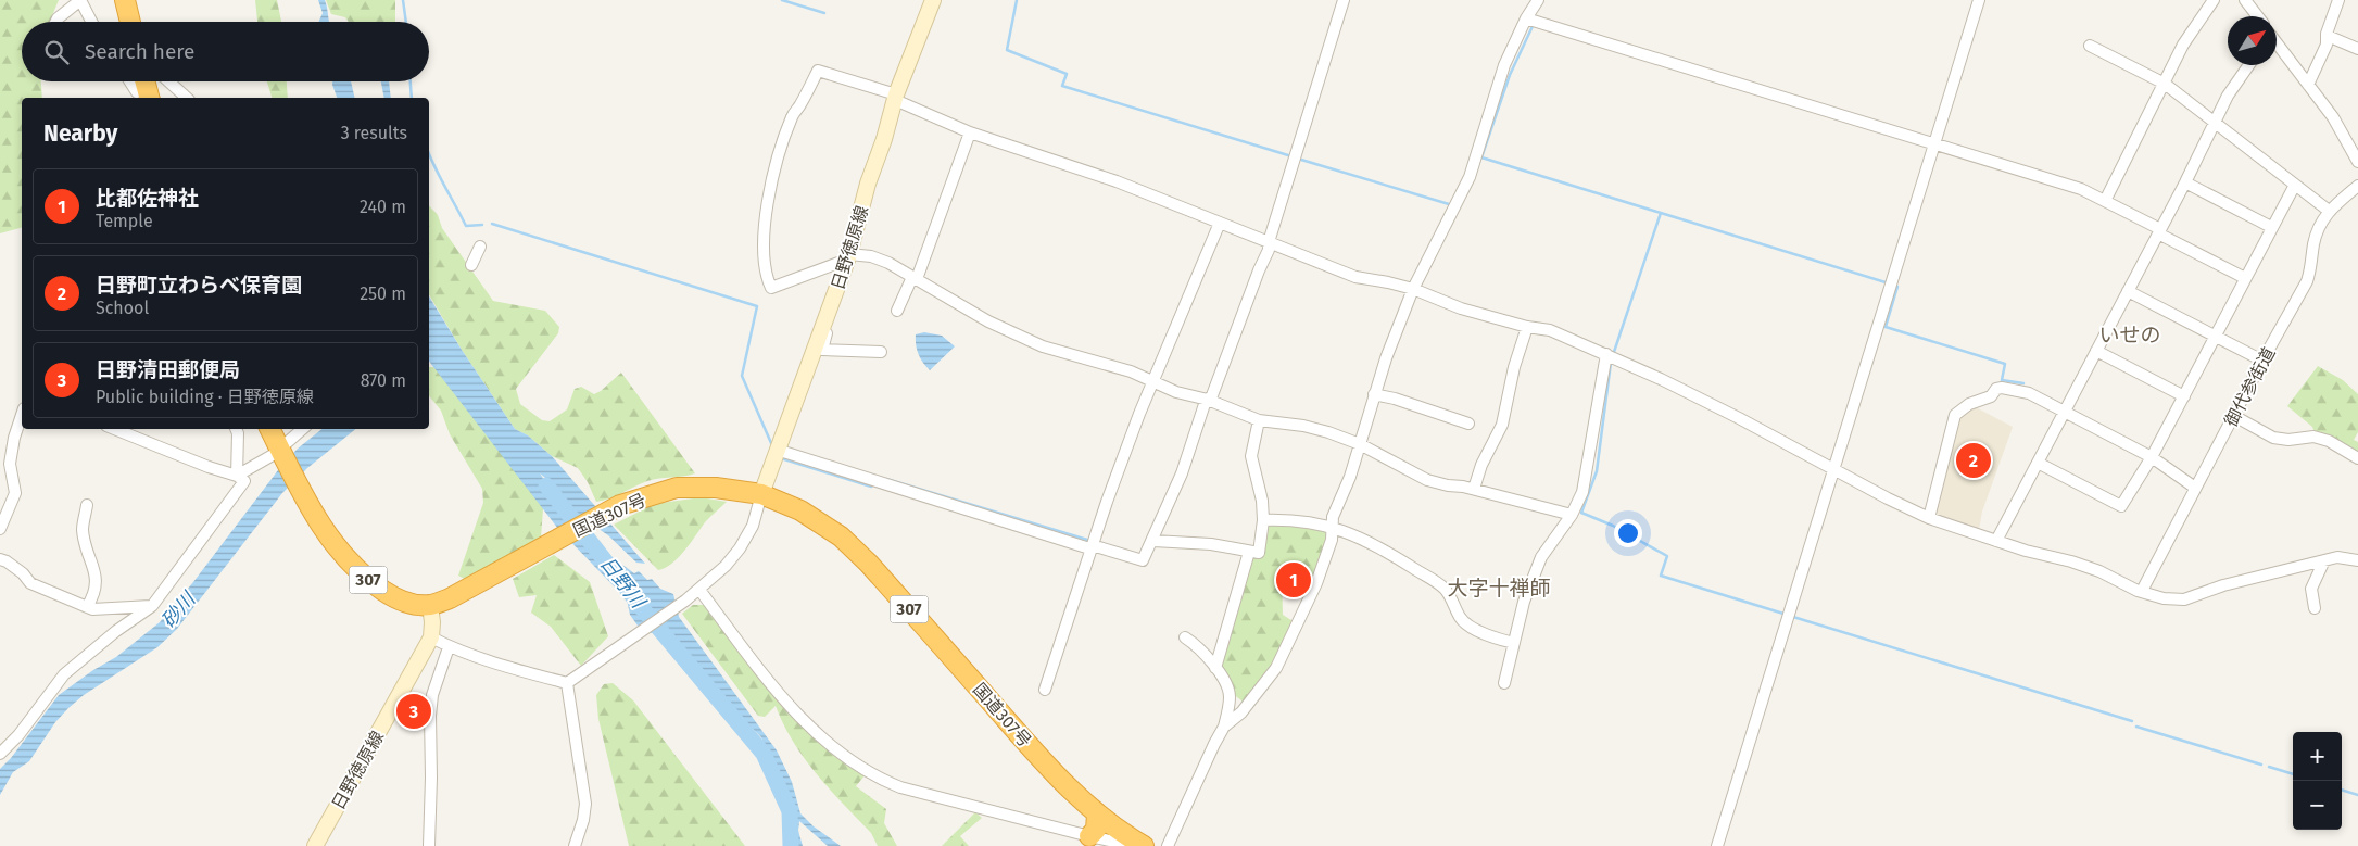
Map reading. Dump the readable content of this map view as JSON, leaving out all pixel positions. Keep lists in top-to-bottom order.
{
  "streets": {
    "highway": ["国道307号", "307"],
    "main road": ["日野徳原線"],
    "street": ["御代参街道"]
  },
  "crossings": [
    ["日野徳原線", "国道307号"]
  ],
  "districts": ["いせの", "大字十禅師"],
  "water": ["日野川", "砂川"],
  "north": "top right",
  "page": {
    "search": "Search here",
    "heading": ["Nearby", "3 results"],
    "list": [
      {
        "mark": "1",
        "name": "比都佐神社",
        "note": "Temple",
        "value": "240 m"
      },
      {
        "mark": "2",
        "name": "日野町立わらべ保育園",
        "note": "School",
        "value": "250 m"
      },
      {
        "mark": "3",
        "name": "日野清田郵便局",
        "note": "Public building · 日野徳原線",
        "value": "870 m"
      }
    ],
    "pins": ["2", "1", "3"],
    "map_buttons": ["+", "−"]
  }
}
